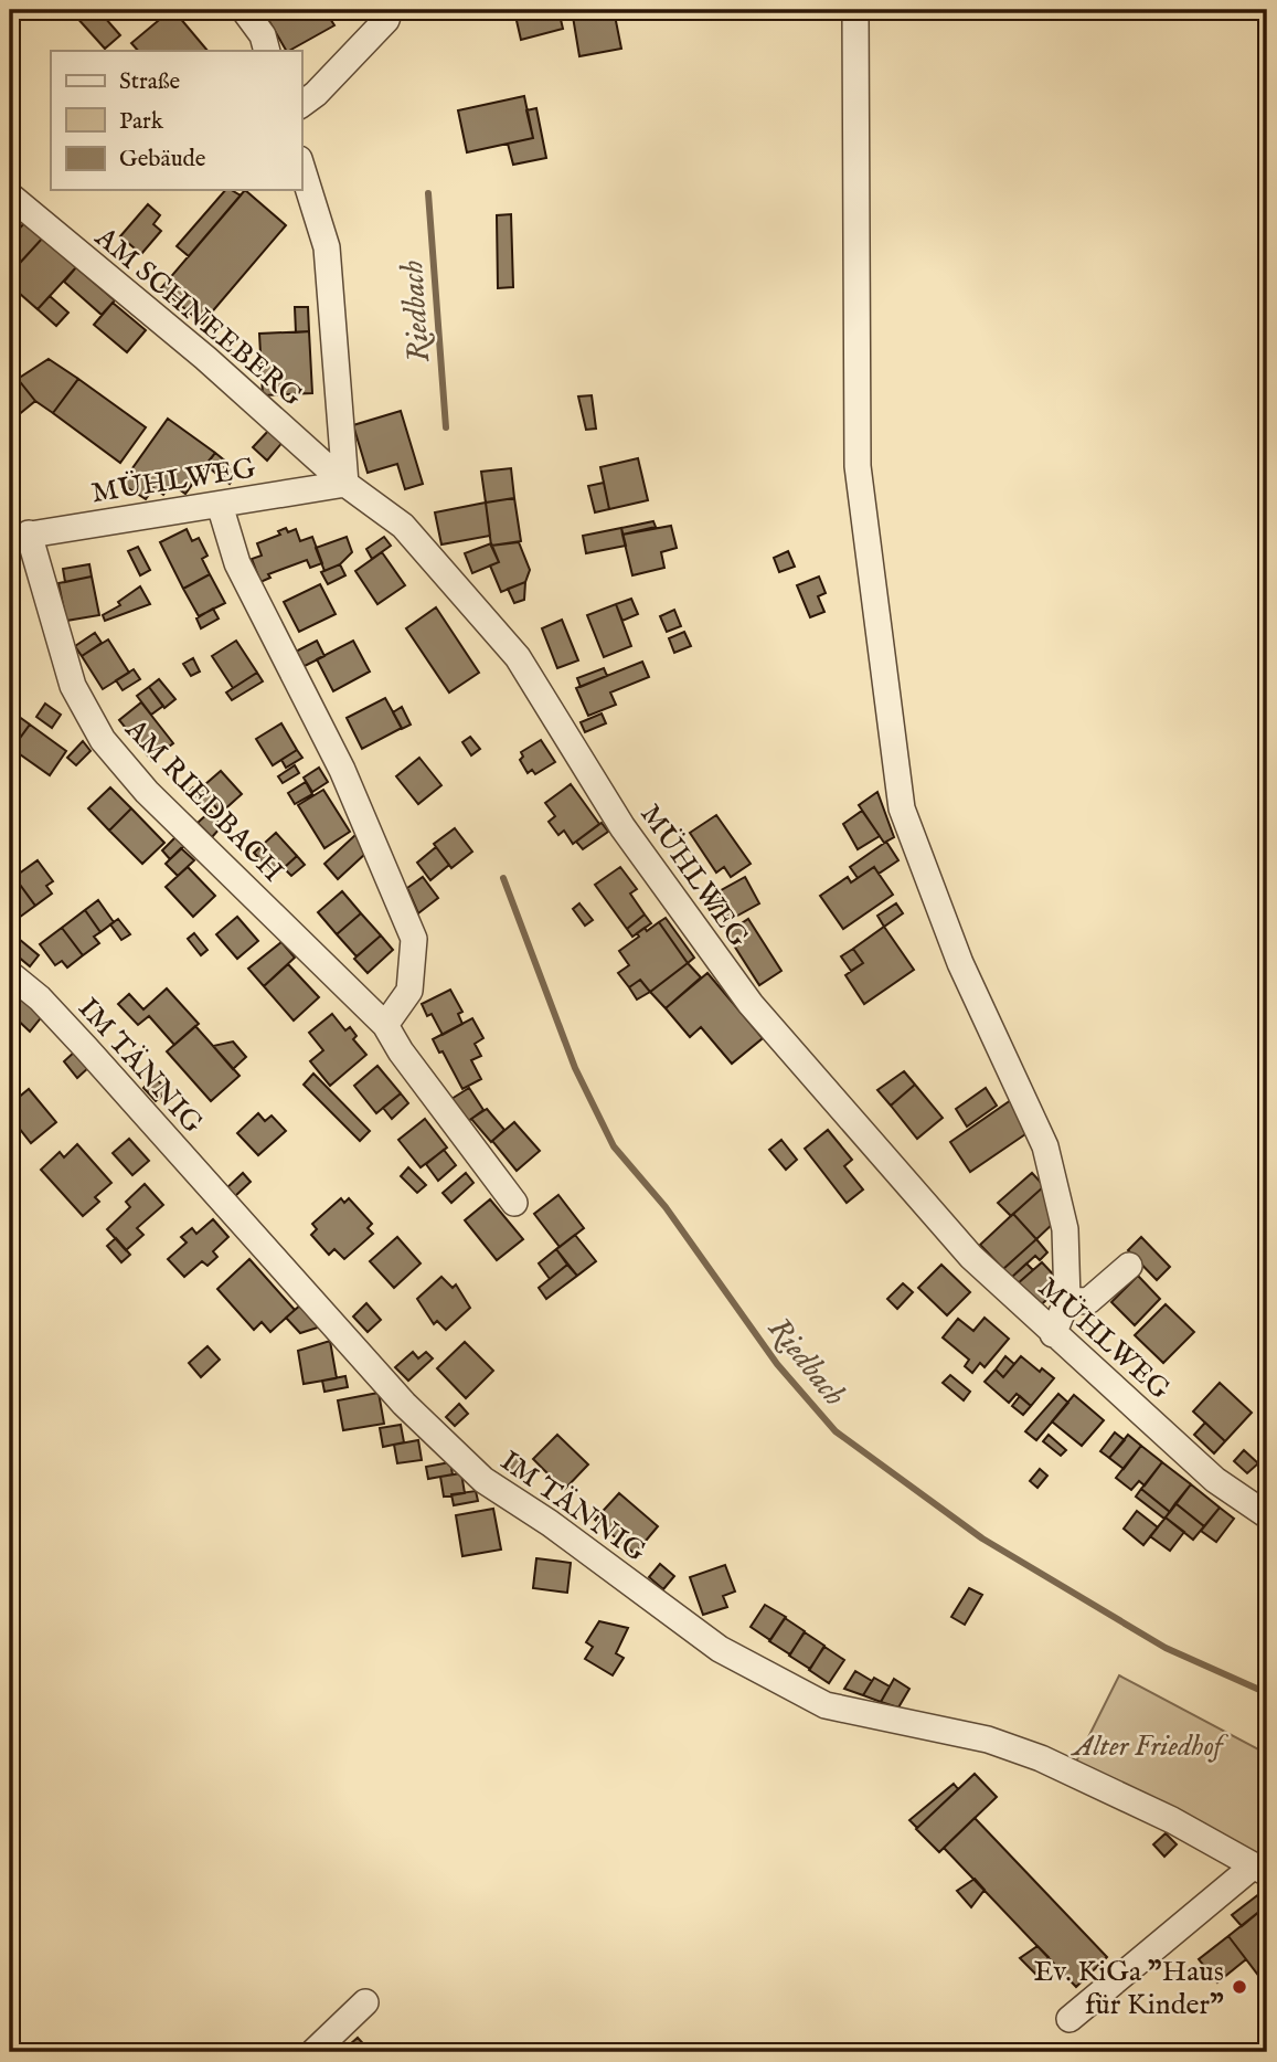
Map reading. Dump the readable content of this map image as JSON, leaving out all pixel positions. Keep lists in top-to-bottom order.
{
  "streets": {
    "street": [
      "AM SCHNEEBERG",
      "MÜHLWEG",
      "AM RIEDBACH",
      "IM TÄNNIG"
    ]
  },
  "crossings": [
    ["AM SCHNEEBERG", "MÜHLWEG"],
    ["MÜHLWEG", "AM RIEDBACH"]
  ],
  "water": ["Riedbach"],
  "parks": ["Alter Friedhof"],
  "places": ["Ev. KiGa \"Haus für Kinder\""],
  "legend": ["Straße", "Park", "Gebäude"]
}
